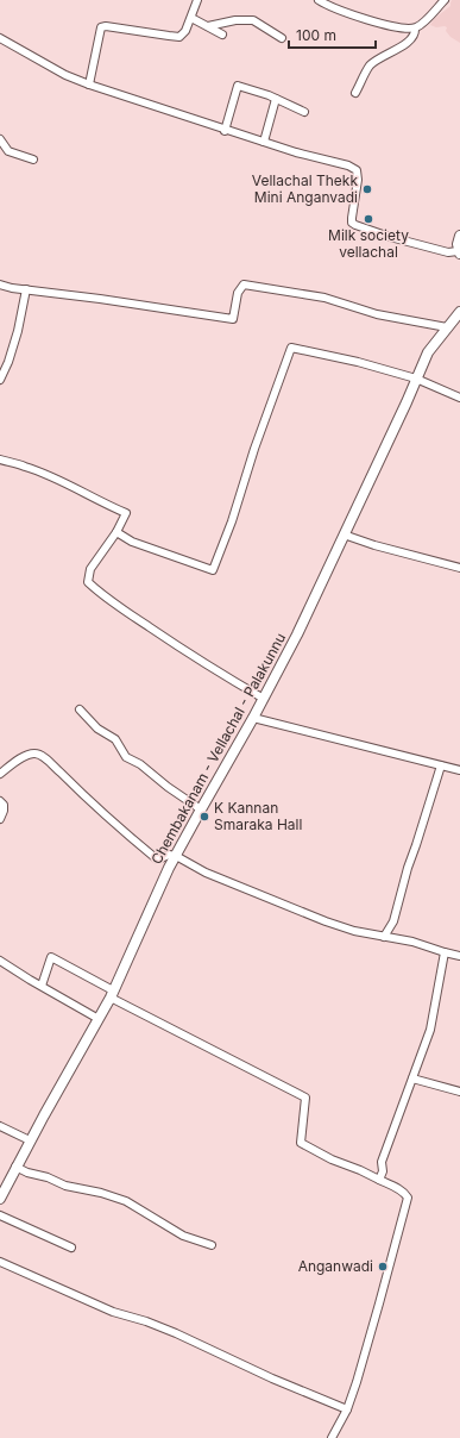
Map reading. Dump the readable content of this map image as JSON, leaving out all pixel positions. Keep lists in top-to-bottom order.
{
  "streets": {
    "main road": ["Chembakanam - Vellachal - Palakunnu"]
  },
  "places": [
    "Vellachal Thekk Mini Anganvadi",
    "Milk society vellachal",
    "K Kannan Smaraka Hall",
    "Anganwadi"
  ],
  "scale_bar": "100 m"
}
